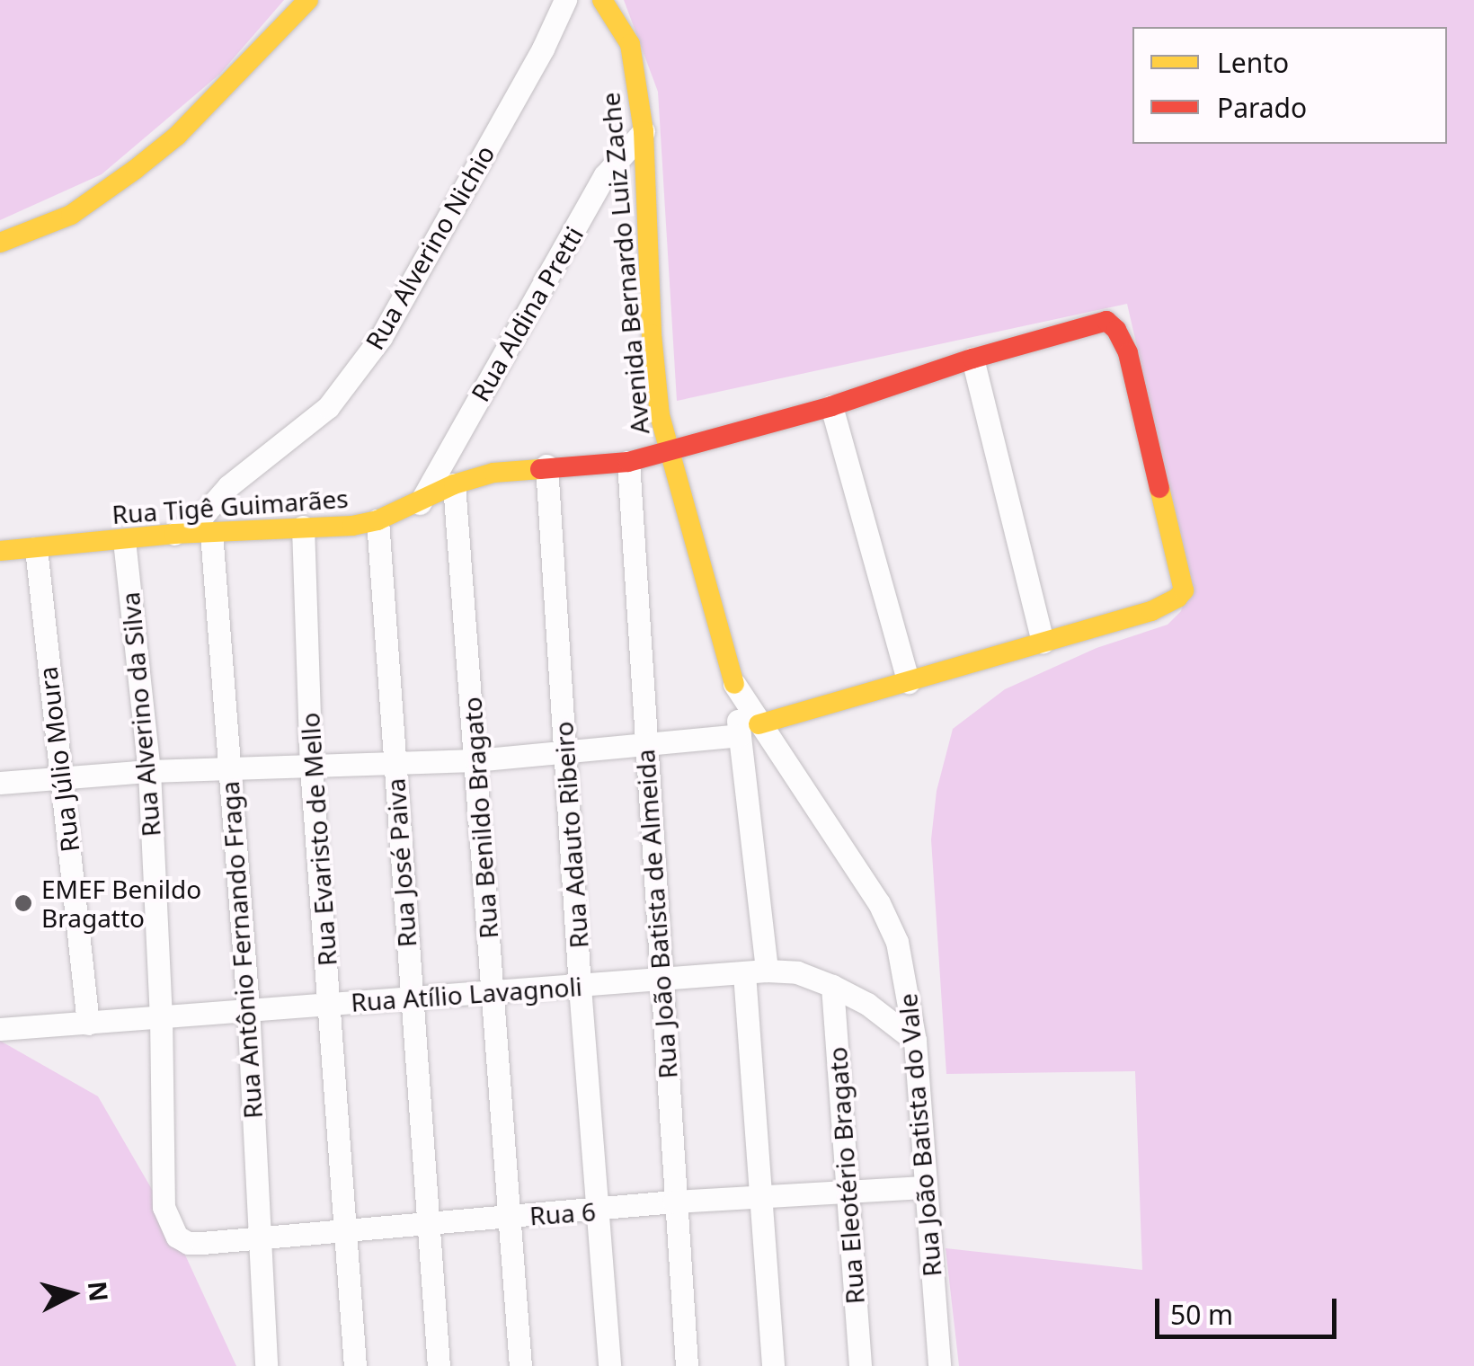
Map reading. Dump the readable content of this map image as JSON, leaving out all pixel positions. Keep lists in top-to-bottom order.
{
  "streets": {
    "street": [
      "Rua Alverino Nichio",
      "Avenida Bernardo Luiz Zache",
      "Rua Aldina Pretti",
      "Rua Tigê Guimarães",
      "Rua Alverino da Silva",
      "Rua Júlio Moura",
      "Rua Benildo Bragato",
      "Rua Adauto Ribeiro",
      "Rua Evaristo de Mello",
      "Rua José Paiva",
      "Rua João Batista de Almeida",
      "Rua Antônio Fernando Fraga",
      "Rua Atílio Lavagnoli",
      "Rua João Batista do Vale",
      "Rua Eleotério Bragato",
      "Rua 6"
    ]
  },
  "crossings": [
    ["Rua Alverino Nichio", "Rua Tigê Guimarães"],
    ["Avenida Bernardo Luiz Zache", "Rua Aldina Pretti"],
    ["Avenida Bernardo Luiz Zache", "Rua Tigê Guimarães"],
    ["Rua Aldina Pretti", "Rua Tigê Guimarães"],
    ["Rua Tigê Guimarães", "Rua Alverino da Silva"],
    ["Rua Tigê Guimarães", "Rua Júlio Moura"],
    ["Rua Tigê Guimarães", "Rua Benildo Bragato"],
    ["Rua Tigê Guimarães", "Rua Adauto Ribeiro"],
    ["Rua Tigê Guimarães", "Rua Evaristo de Mello"],
    ["Rua Tigê Guimarães", "Rua José Paiva"],
    ["Rua Tigê Guimarães", "Rua João Batista de Almeida"],
    ["Rua Tigê Guimarães", "Rua Antônio Fernando Fraga"],
    ["Rua Alverino da Silva", "Rua Atílio Lavagnoli"],
    ["Rua Alverino da Silva", "Rua 6"],
    ["Rua Júlio Moura", "Rua Atílio Lavagnoli"],
    ["Rua Benildo Bragato", "Rua Atílio Lavagnoli"],
    ["Rua Benildo Bragato", "Rua 6"],
    ["Rua Adauto Ribeiro", "Rua Atílio Lavagnoli"],
    ["Rua Adauto Ribeiro", "Rua 6"],
    ["Rua Evaristo de Mello", "Rua Atílio Lavagnoli"],
    ["Rua Evaristo de Mello", "Rua 6"],
    ["Rua José Paiva", "Rua Atílio Lavagnoli"],
    ["Rua José Paiva", "Rua 6"],
    ["Rua João Batista de Almeida", "Rua Atílio Lavagnoli"],
    ["Rua João Batista de Almeida", "Rua 6"],
    ["Rua Antônio Fernando Fraga", "Rua Atílio Lavagnoli"],
    ["Rua Antônio Fernando Fraga", "Rua 6"],
    ["Rua Atílio Lavagnoli", "Rua João Batista do Vale"],
    ["Rua Atílio Lavagnoli", "Rua Eleotério Bragato"],
    ["Rua João Batista do Vale", "Rua 6"],
    ["Rua Eleotério Bragato", "Rua 6"]
  ],
  "places": ["EMEF Benildo Bragatto"],
  "legend": ["Lento", "Parado"],
  "scale_bar": "50 m",
  "north": "right"
}
